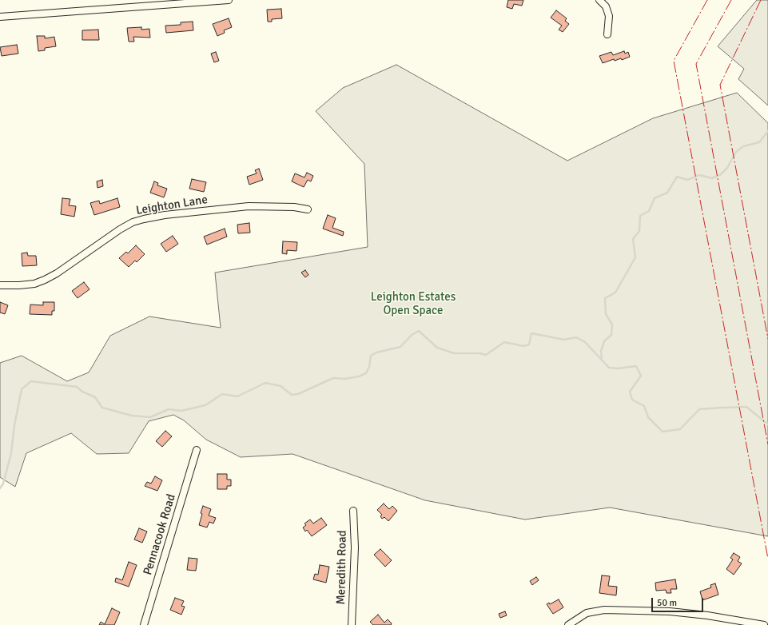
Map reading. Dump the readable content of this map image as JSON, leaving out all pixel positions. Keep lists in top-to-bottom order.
{
  "streets": {
    "street": ["Leighton Lane", "Pennacook Road", "Meredith Road"]
  },
  "parks": ["Leighton Estates Open Space"],
  "scale_bar": "50 m"
}
